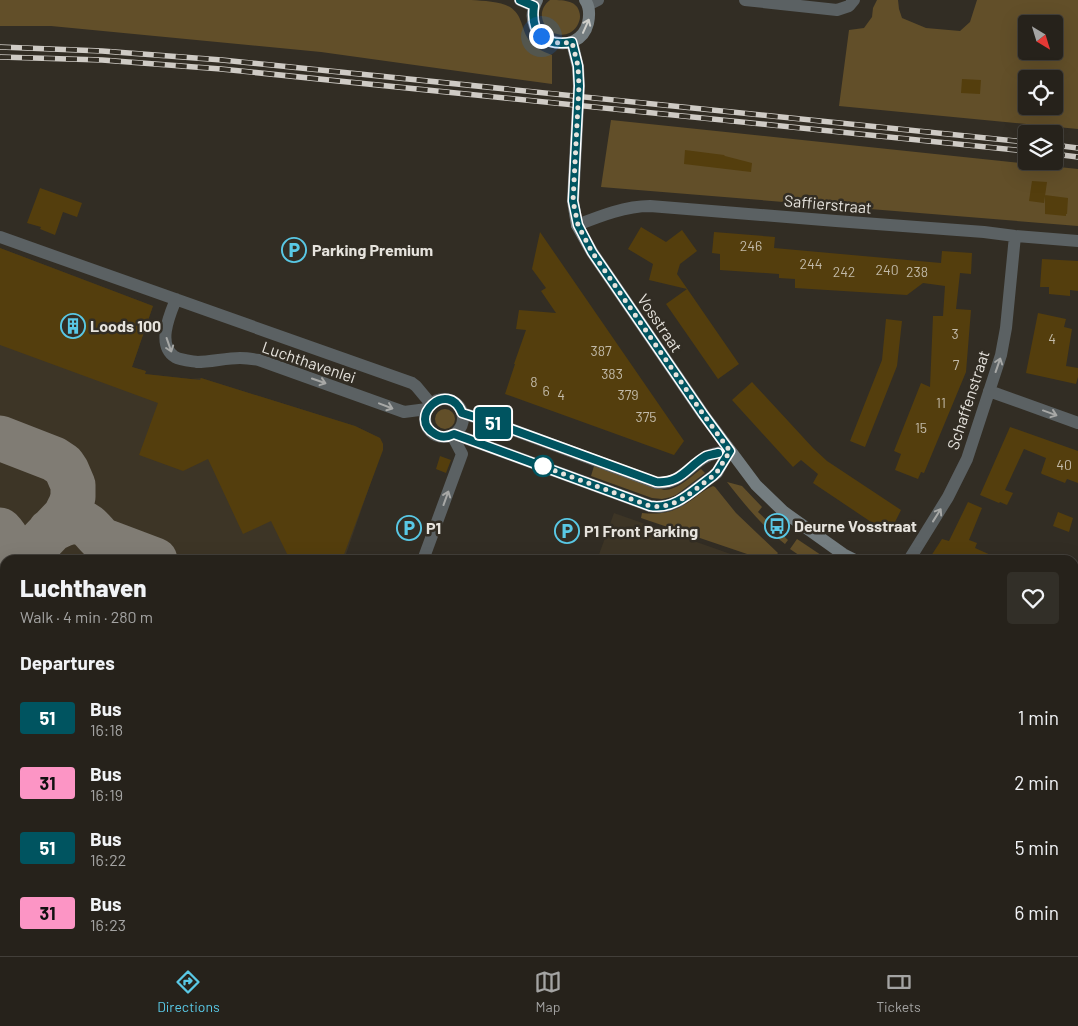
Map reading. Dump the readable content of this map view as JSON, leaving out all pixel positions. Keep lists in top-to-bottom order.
{
  "streets": {
    "street": [
      "Saffierstraat",
      "Vosstraat",
      "Luchthavenlei",
      "Schaffenstraat"
    ]
  },
  "crossings": [
    ["Saffierstraat", "Vosstraat"],
    ["Saffierstraat", "Schaffenstraat"],
    ["Vosstraat", "Luchthavenlei"]
  ],
  "one_way": ["Schaffenstraat"],
  "places": {
    "parking": ["Parking Premium", "P1", "P1 Front Parking"],
    "building": ["Loods 100"],
    "bus stop": ["Deurne Vosstraat"]
  },
  "lines": ["bus line 51"],
  "house_numbers": [
    "246",
    "244",
    "240",
    "242",
    "238",
    "3",
    "4",
    "387",
    "7",
    "383",
    "8",
    "6",
    "4",
    "379",
    "11",
    "375",
    "15",
    "40"
  ],
  "north": "bottom right",
  "page": {
    "on_map": "51",
    "heading": [
      ["Luchthaven", "Walk · 4 min · 280 m"],
      "Departures"
    ],
    "list": [
      {
        "mark": "51",
        "name": "Bus",
        "note": "16:18",
        "value": "1 min"
      },
      {
        "mark": "31",
        "name": "Bus",
        "note": "16:19",
        "value": "2 min"
      },
      {
        "mark": "51",
        "name": "Bus",
        "note": "16:22",
        "value": "5 min"
      },
      {
        "mark": "31",
        "name": "Bus",
        "note": "16:23",
        "value": "6 min"
      }
    ],
    "tabs": ["Directions", "Map", "Tickets"]
  }
}
